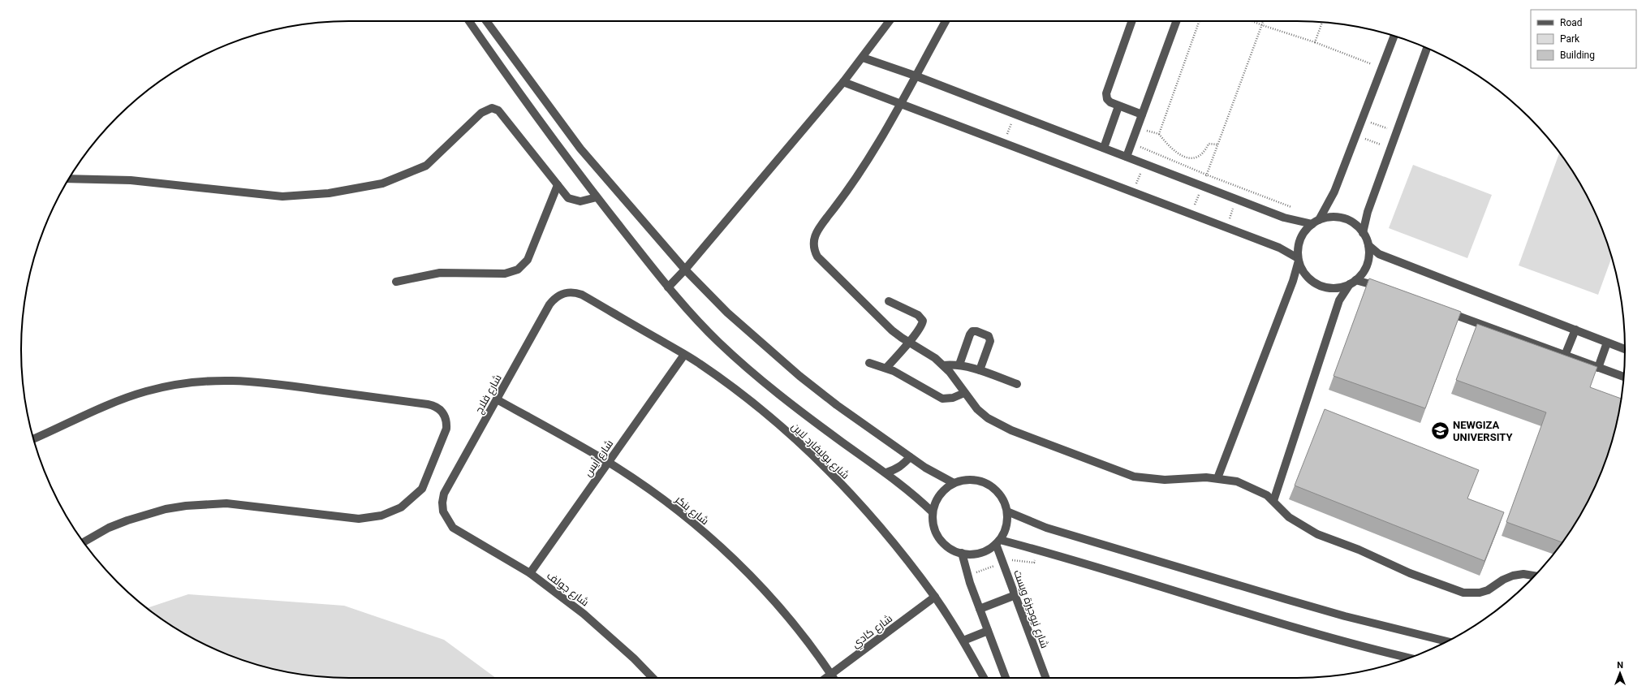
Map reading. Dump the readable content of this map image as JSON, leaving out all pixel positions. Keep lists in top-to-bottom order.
{
  "streets": {
    "street": [
      "شارع فلاج",
      "شارع بوليفارد لاين",
      "شارع أيس",
      "شارع بنكر",
      "شارع جولف",
      "شارع نيوجيزة ويست",
      "شارع كادي"
    ]
  },
  "crossings": [
    ["شارع فلاج", "شارع بوليفارد لاين"],
    ["شارع فلاج", "شارع بنكر"],
    ["شارع فلاج", "شارع جولف"],
    ["شارع بوليفارد لاين", "شارع أيس"],
    ["شارع بوليفارد لاين", "شارع كادي"],
    ["شارع أيس", "شارع بنكر"],
    ["شارع أيس", "شارع جولف"],
    ["شارع بنكر", "شارع كادي"]
  ],
  "places": {
    "school or university": ["NEWGIZA UNIVERSITY"]
  },
  "legend": ["Road", "Park", "Building"],
  "north": "top"
}
